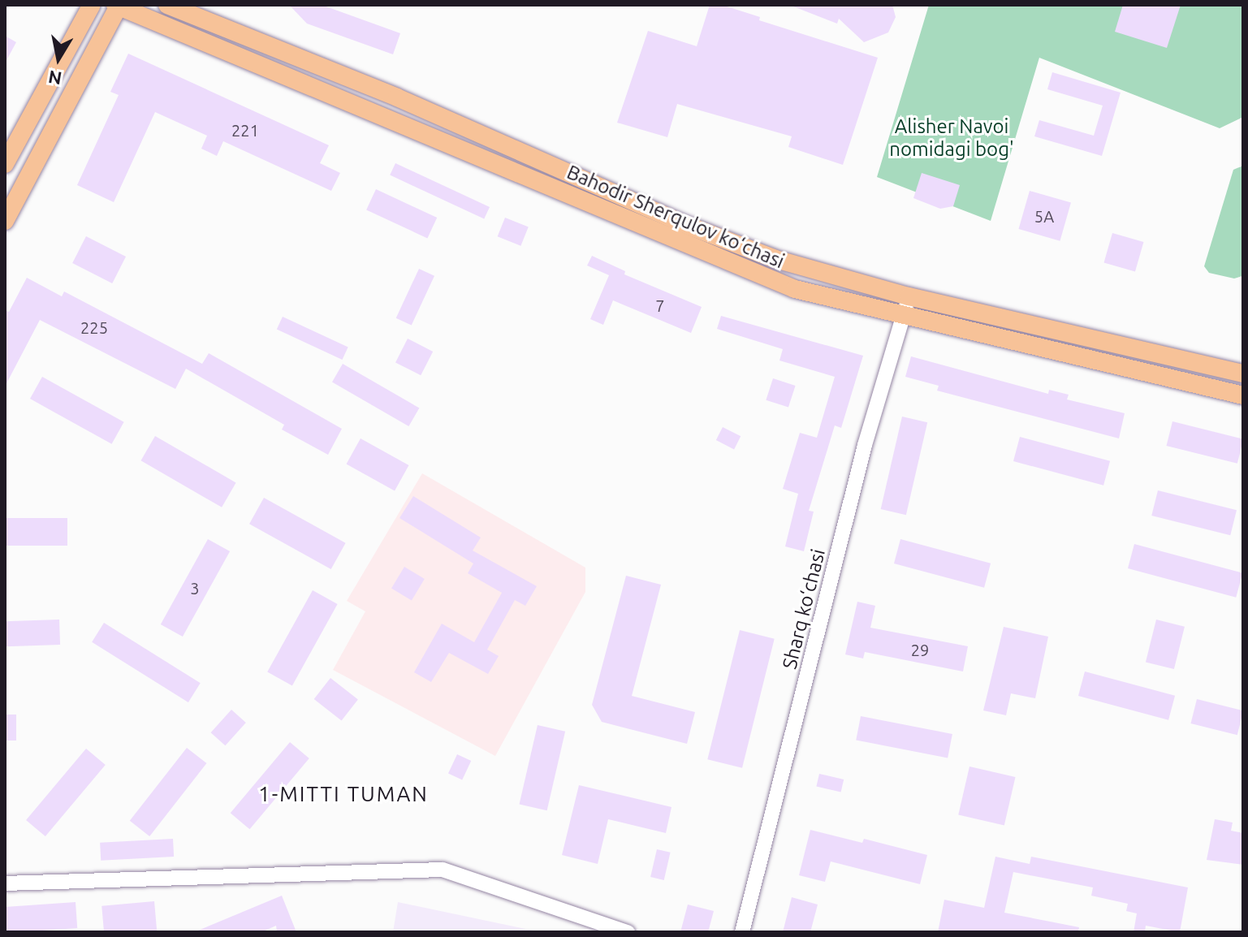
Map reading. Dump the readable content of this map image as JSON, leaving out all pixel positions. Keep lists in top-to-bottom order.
{
  "streets": {
    "main road": ["Bahodir Sherqulov ko‘chasi"],
    "street": ["Sharq ko‘chasi"]
  },
  "crossings": [
    ["Bahodir Sherqulov ko‘chasi", "Sharq ko‘chasi"]
  ],
  "districts": ["1-MITTI TUMAN"],
  "parks": ["Alisher Navoi nomidagi bog'"],
  "house_numbers": [
    "221",
    "5A",
    "7",
    "225",
    "3",
    "29"
  ],
  "north": "bottom"
}
